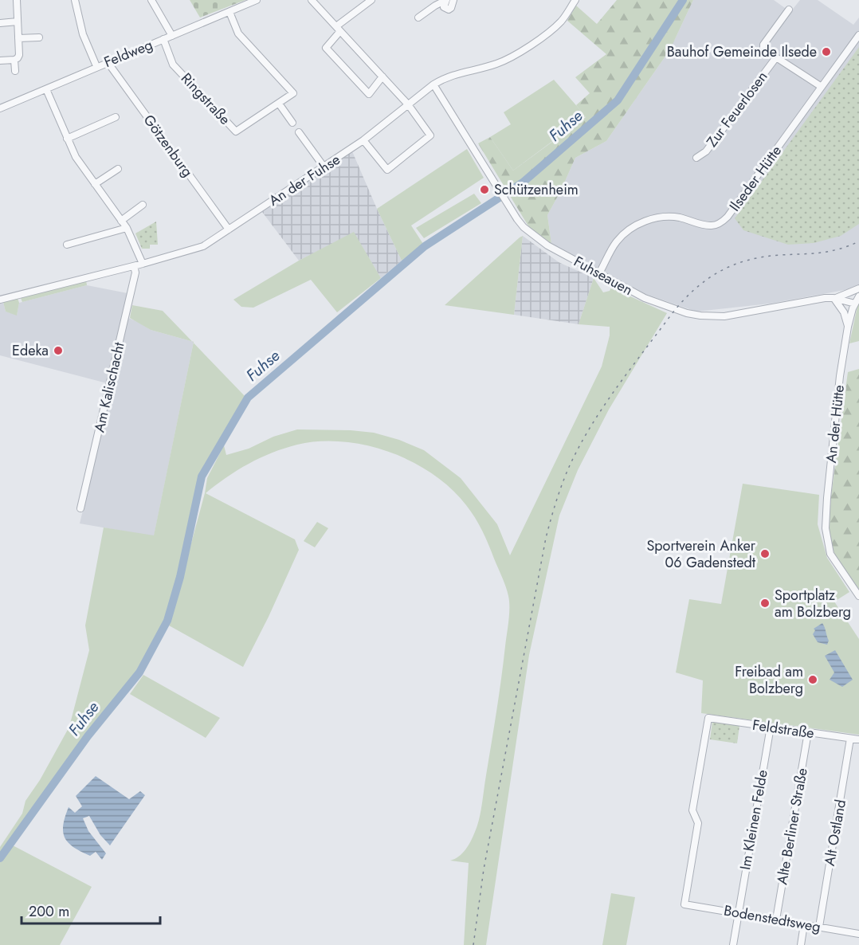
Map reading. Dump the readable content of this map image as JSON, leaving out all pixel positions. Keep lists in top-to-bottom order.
{
  "streets": {
    "street": [
      "Feldweg",
      "Ringstraße",
      "Zur Feuerlosen",
      "Götzenburg",
      "Ilseder Hütte",
      "An der Fuhse",
      "Fuhseauen",
      "Am Kalischacht",
      "An der Hütte",
      "Feldstraße",
      "Im Kleinen Felde",
      "Alte Berliner Straße",
      "Alt Ostland",
      "Bodenstedtsweg"
    ]
  },
  "crossings": [
    ["Feldweg", "Ringstraße"],
    ["Feldweg", "Götzenburg"],
    ["Zur Feuerlosen", "Ilseder Hütte"],
    ["Götzenburg", "An der Fuhse"],
    ["Ilseder Hütte", "Fuhseauen"],
    ["An der Fuhse", "Fuhseauen"],
    ["An der Fuhse", "Am Kalischacht"],
    ["Fuhseauen", "An der Hütte"],
    ["Feldstraße", "Im Kleinen Felde"],
    ["Feldstraße", "Alte Berliner Straße"],
    ["Feldstraße", "Alt Ostland"],
    ["Feldstraße", "Bodenstedtsweg"],
    ["Im Kleinen Felde", "Bodenstedtsweg"],
    ["Alte Berliner Straße", "Bodenstedtsweg"],
    ["Alt Ostland", "Bodenstedtsweg"]
  ],
  "water": ["Fuhse"],
  "places": [
    "Bauhof Gemeinde Ilsede",
    "Schützenheim",
    "Edeka",
    "Sportverein Anker 06 Gadenstedt",
    "Sportplatz am Bolzberg",
    "Freibad am Bolzberg"
  ],
  "scale_bar": "200 m"
}
